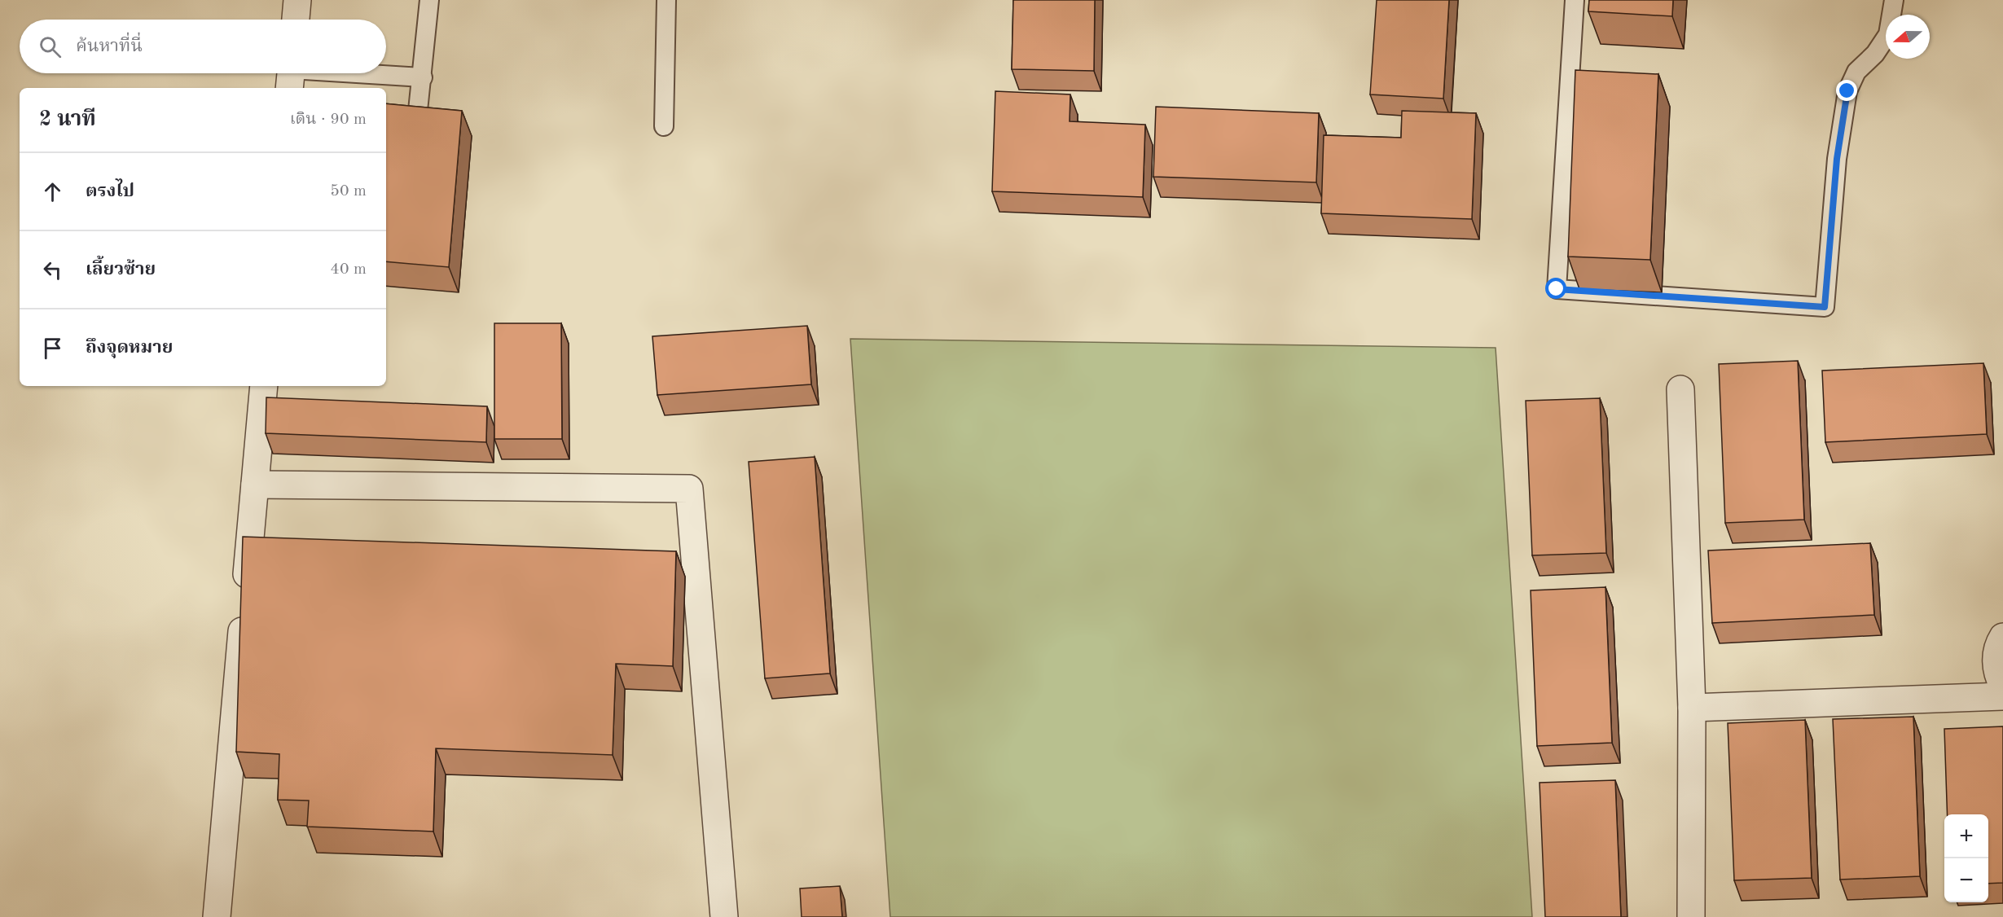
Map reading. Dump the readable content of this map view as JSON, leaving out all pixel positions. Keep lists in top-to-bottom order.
{
  "north": "left",
  "page": {
    "search": "ค้นหาที่นี่",
    "heading": ["2 นาที", "เดิน · 90 m"],
    "list": [
      ["ตรงไป", "50 m"],
      ["เลี้ยวซ้าย", "40 m"],
      "ถึงจุดหมาย"
    ],
    "map_buttons": ["+", "−"]
  }
}
